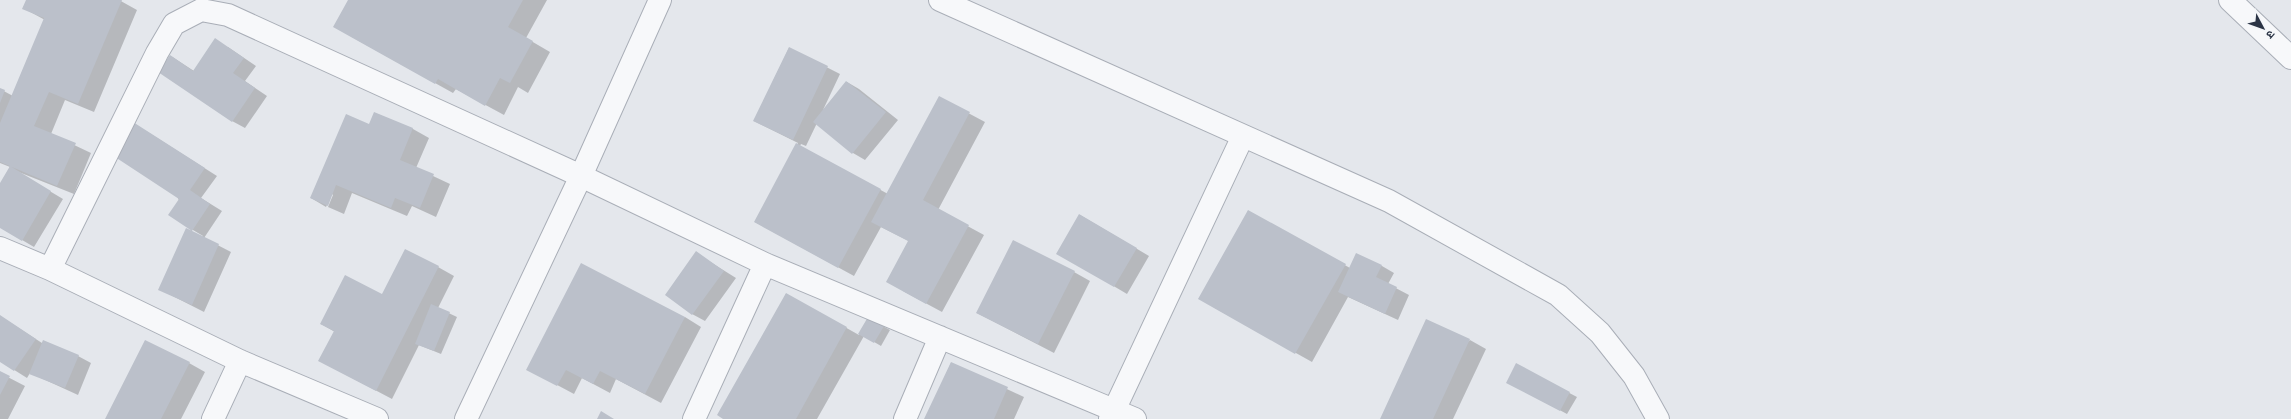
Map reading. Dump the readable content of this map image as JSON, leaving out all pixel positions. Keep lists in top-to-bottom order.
{
  "north": "bottom right"
}
